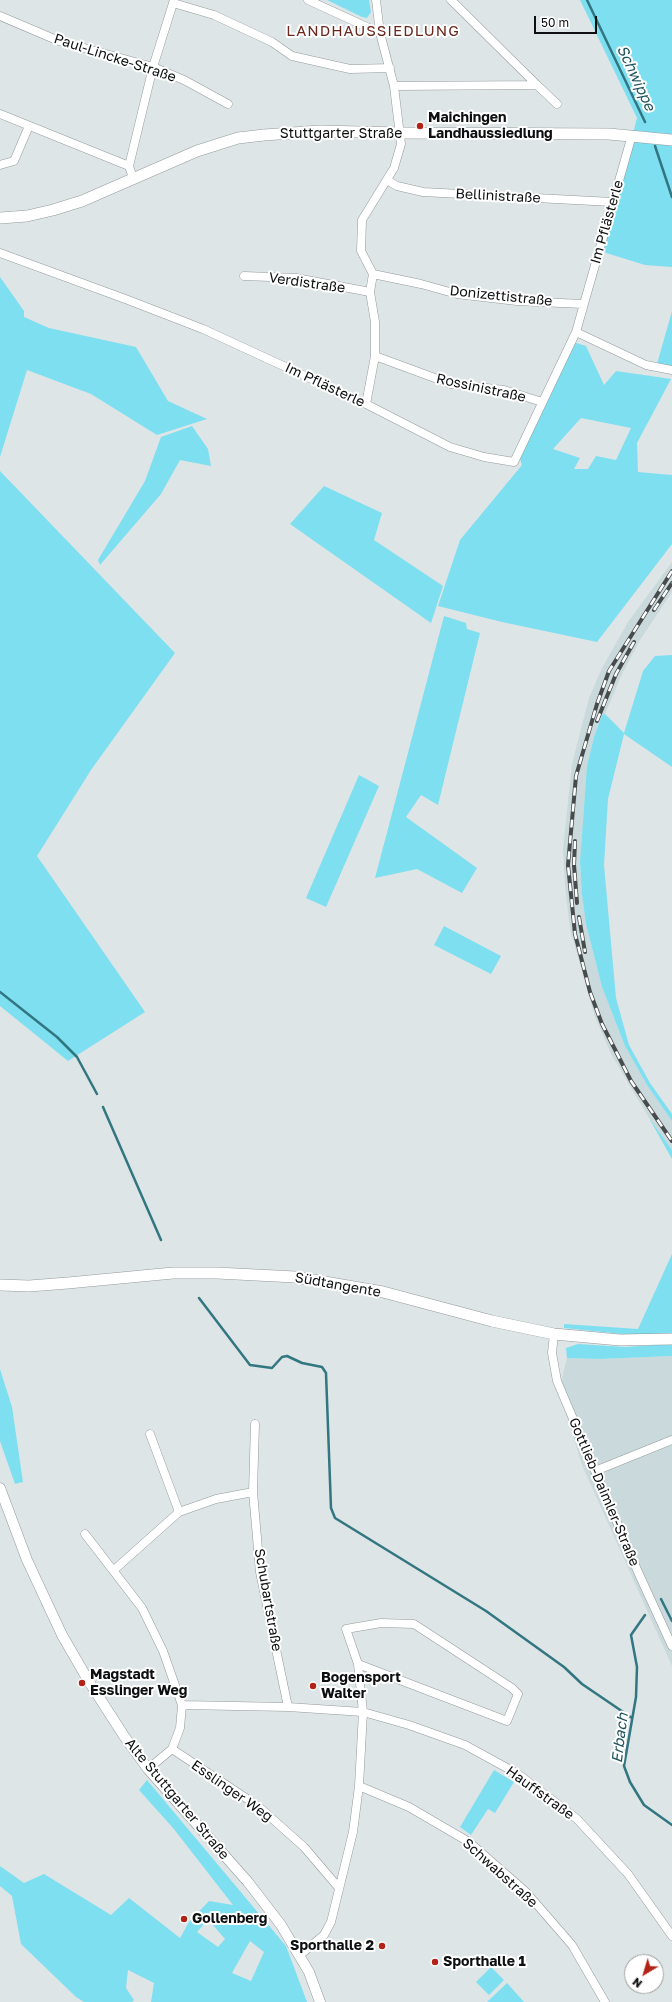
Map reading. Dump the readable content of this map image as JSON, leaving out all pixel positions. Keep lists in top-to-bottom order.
{
  "streets": {
    "main road": ["Stuttgarter Straße", "Südtangente"],
    "street": [
      "Paul-Lincke-Straße",
      "Bellinistraße",
      "Im Pflästerle",
      "Verdistraße",
      "Donizettistraße",
      "Rossinistraße",
      "Gottlieb-Daimler-Straße",
      "Schubartstraße",
      "Esslinger Weg",
      "Hauffstraße",
      "Alte Stuttgarter Straße",
      "Schwabstraße"
    ]
  },
  "crossings": [
    ["Stuttgarter Straße", "Im Pflästerle"],
    ["Bellinistraße", "Im Pflästerle"],
    ["Im Pflästerle", "Donizettistraße"],
    ["Im Pflästerle", "Rossinistraße"],
    ["Südtangente", "Gottlieb-Daimler-Straße"],
    ["Schubartstraße", "Hauffstraße"]
  ],
  "districts": ["LANDHAUSSIEDLUNG"],
  "water": ["Schwippe", "Erbach"],
  "places": [
    "Maichingen Landhaussiedlung",
    "Magstadt Esslinger Weg",
    "Bogensport Walter",
    "Gollenberg",
    "Sporthalle 2",
    "Sporthalle 1"
  ],
  "scale_bar": "50 m",
  "north": "bottom left"
}
